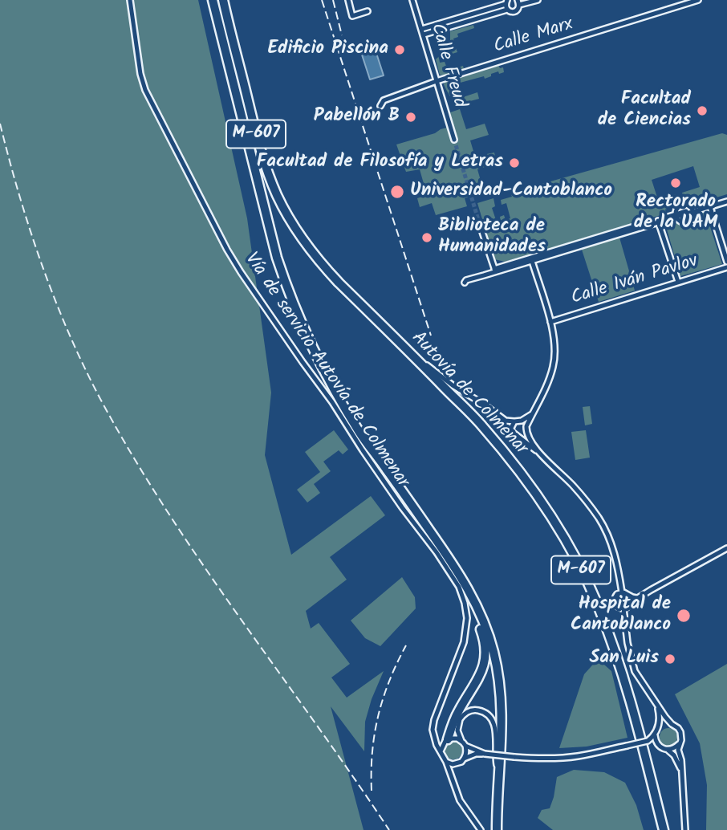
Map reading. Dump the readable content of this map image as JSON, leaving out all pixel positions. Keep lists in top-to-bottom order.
{
  "streets": {
    "highway": ["M-607", "Autovía de Colmenar"],
    "street": [
      "Calle Marx",
      "Calle Freud",
      "Calle Iván Pavlov",
      "Vía de servicio Autovía de Colmenar"
    ]
  },
  "crossings": [
    ["Calle Marx", "Calle Freud"]
  ],
  "places": [
    "Edificio Piscina",
    "Facultad de Ciencias",
    "Pabellón B",
    "Facultad de Filosofía y Letras",
    "Rectorado de la UAM",
    "Universidad-Cantoblanco",
    "Biblioteca de Humanidades",
    "Hospital de Cantoblanco",
    "San Luis"
  ]
}
